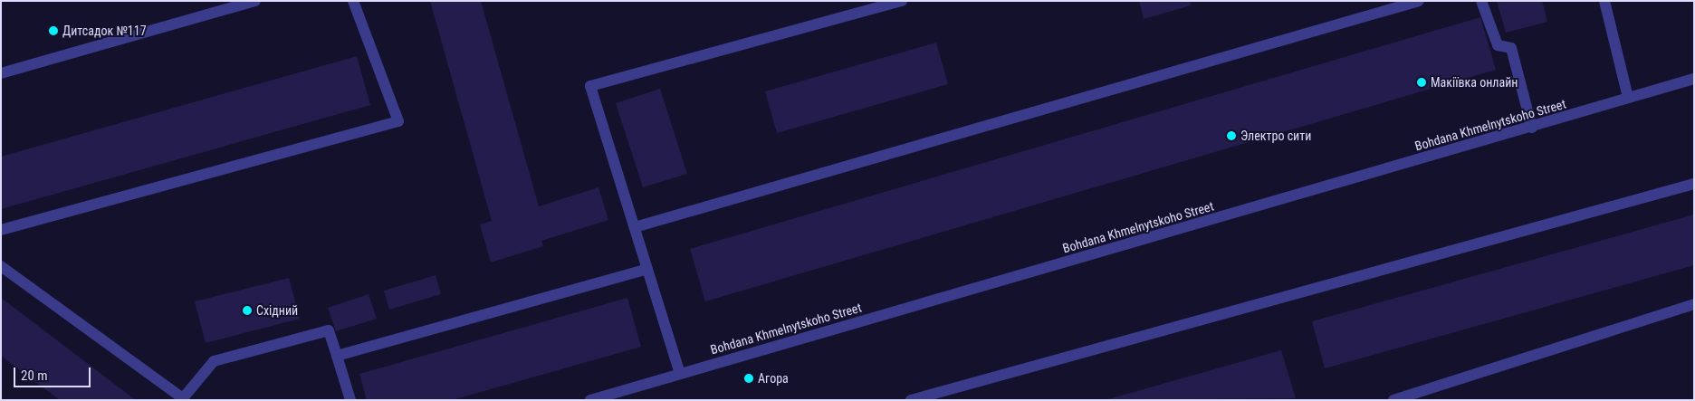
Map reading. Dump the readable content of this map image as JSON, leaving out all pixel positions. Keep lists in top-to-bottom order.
{
  "streets": {
    "street": ["Bohdana Khmelnytskoho Street"]
  },
  "places": [
    "Дитсадок №117",
    "Макіївка онлайн",
    "Электро сити",
    "Східний",
    "Агора"
  ],
  "scale_bar": "20 m"
}
